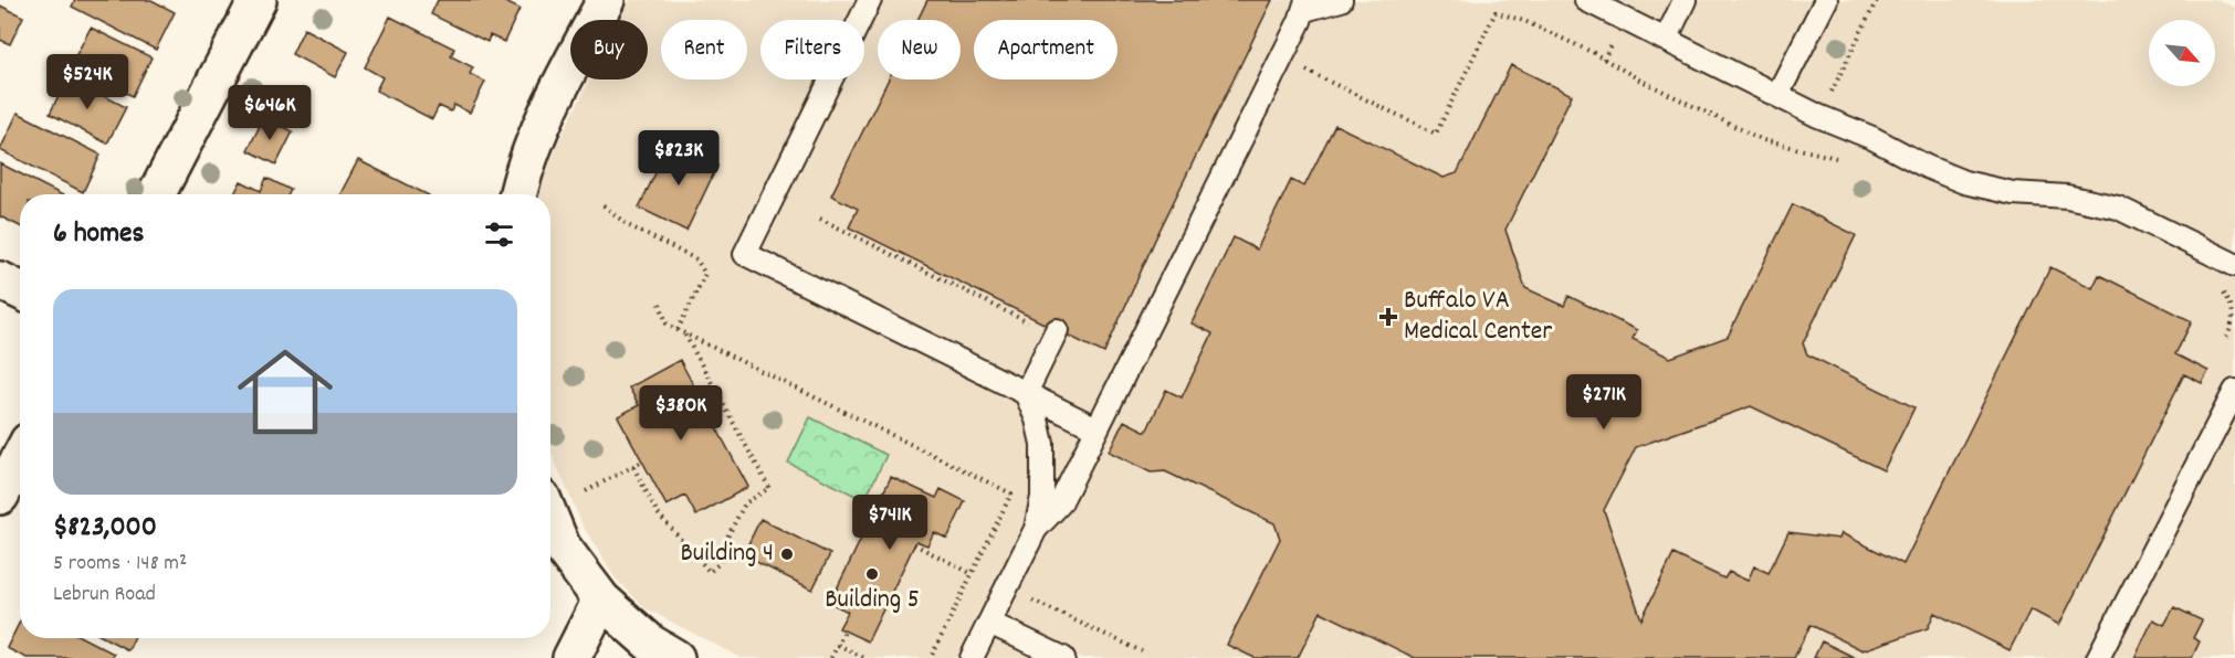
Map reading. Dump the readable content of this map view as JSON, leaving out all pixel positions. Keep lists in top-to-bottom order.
{
  "places": {
    "health": ["Buffalo VA Medical Center"],
    "other": ["Building 4", "Building 5"]
  },
  "north": "bottom right",
  "page": {
    "chip": [
      "Buy",
      "Rent",
      "Filters",
      "New",
      "Apartment"
    ],
    "price": [
      "$524K",
      "$646K",
      "$823K",
      "$271K",
      "$380K",
      "$741K"
    ],
    "heading": "6 homes",
    "list": [
      {
        "name": "$823,000",
        "note": "5 rooms · 148 m² · Lebrun Road"
      }
    ]
  }
}
